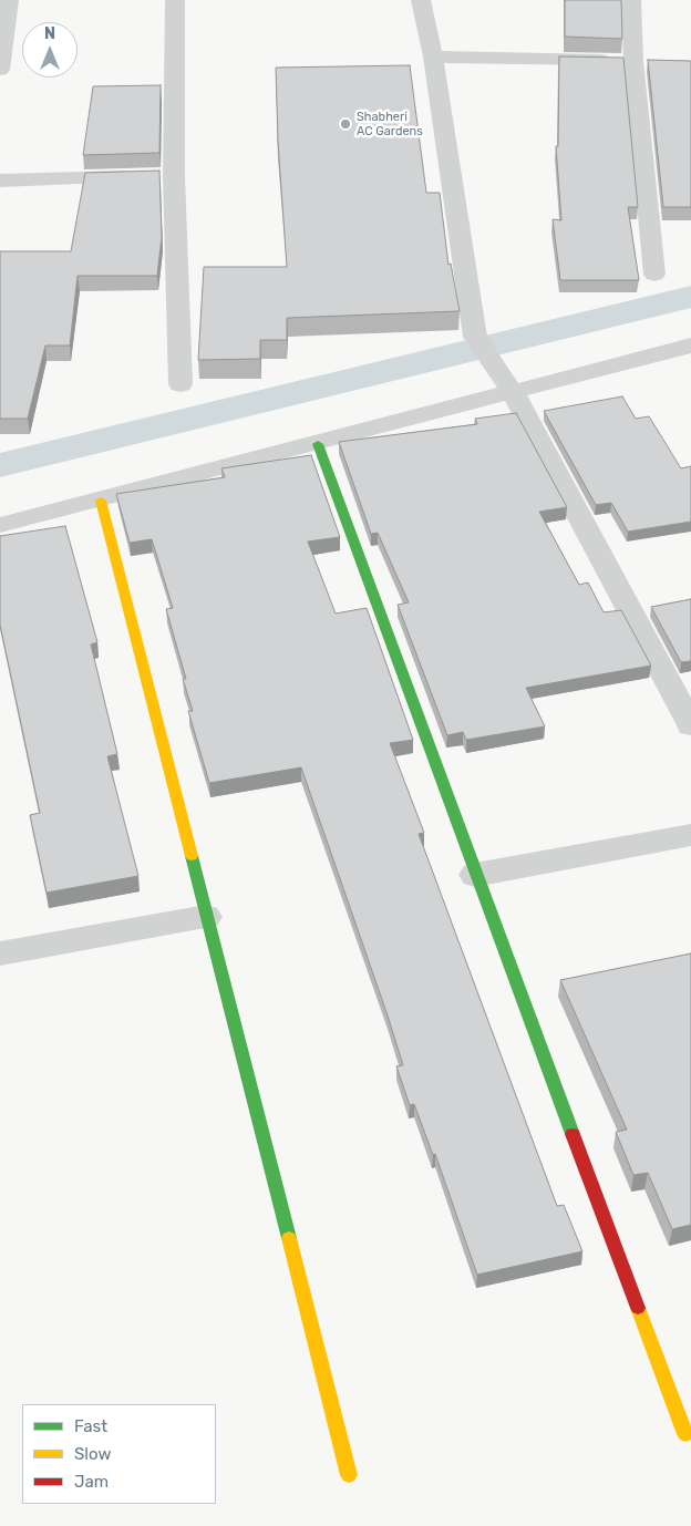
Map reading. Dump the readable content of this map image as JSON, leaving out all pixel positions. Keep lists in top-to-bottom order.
{
  "places": ["Shabheri AC Gardens"],
  "legend": ["Fast", "Slow", "Jam"],
  "north": "top"
}
